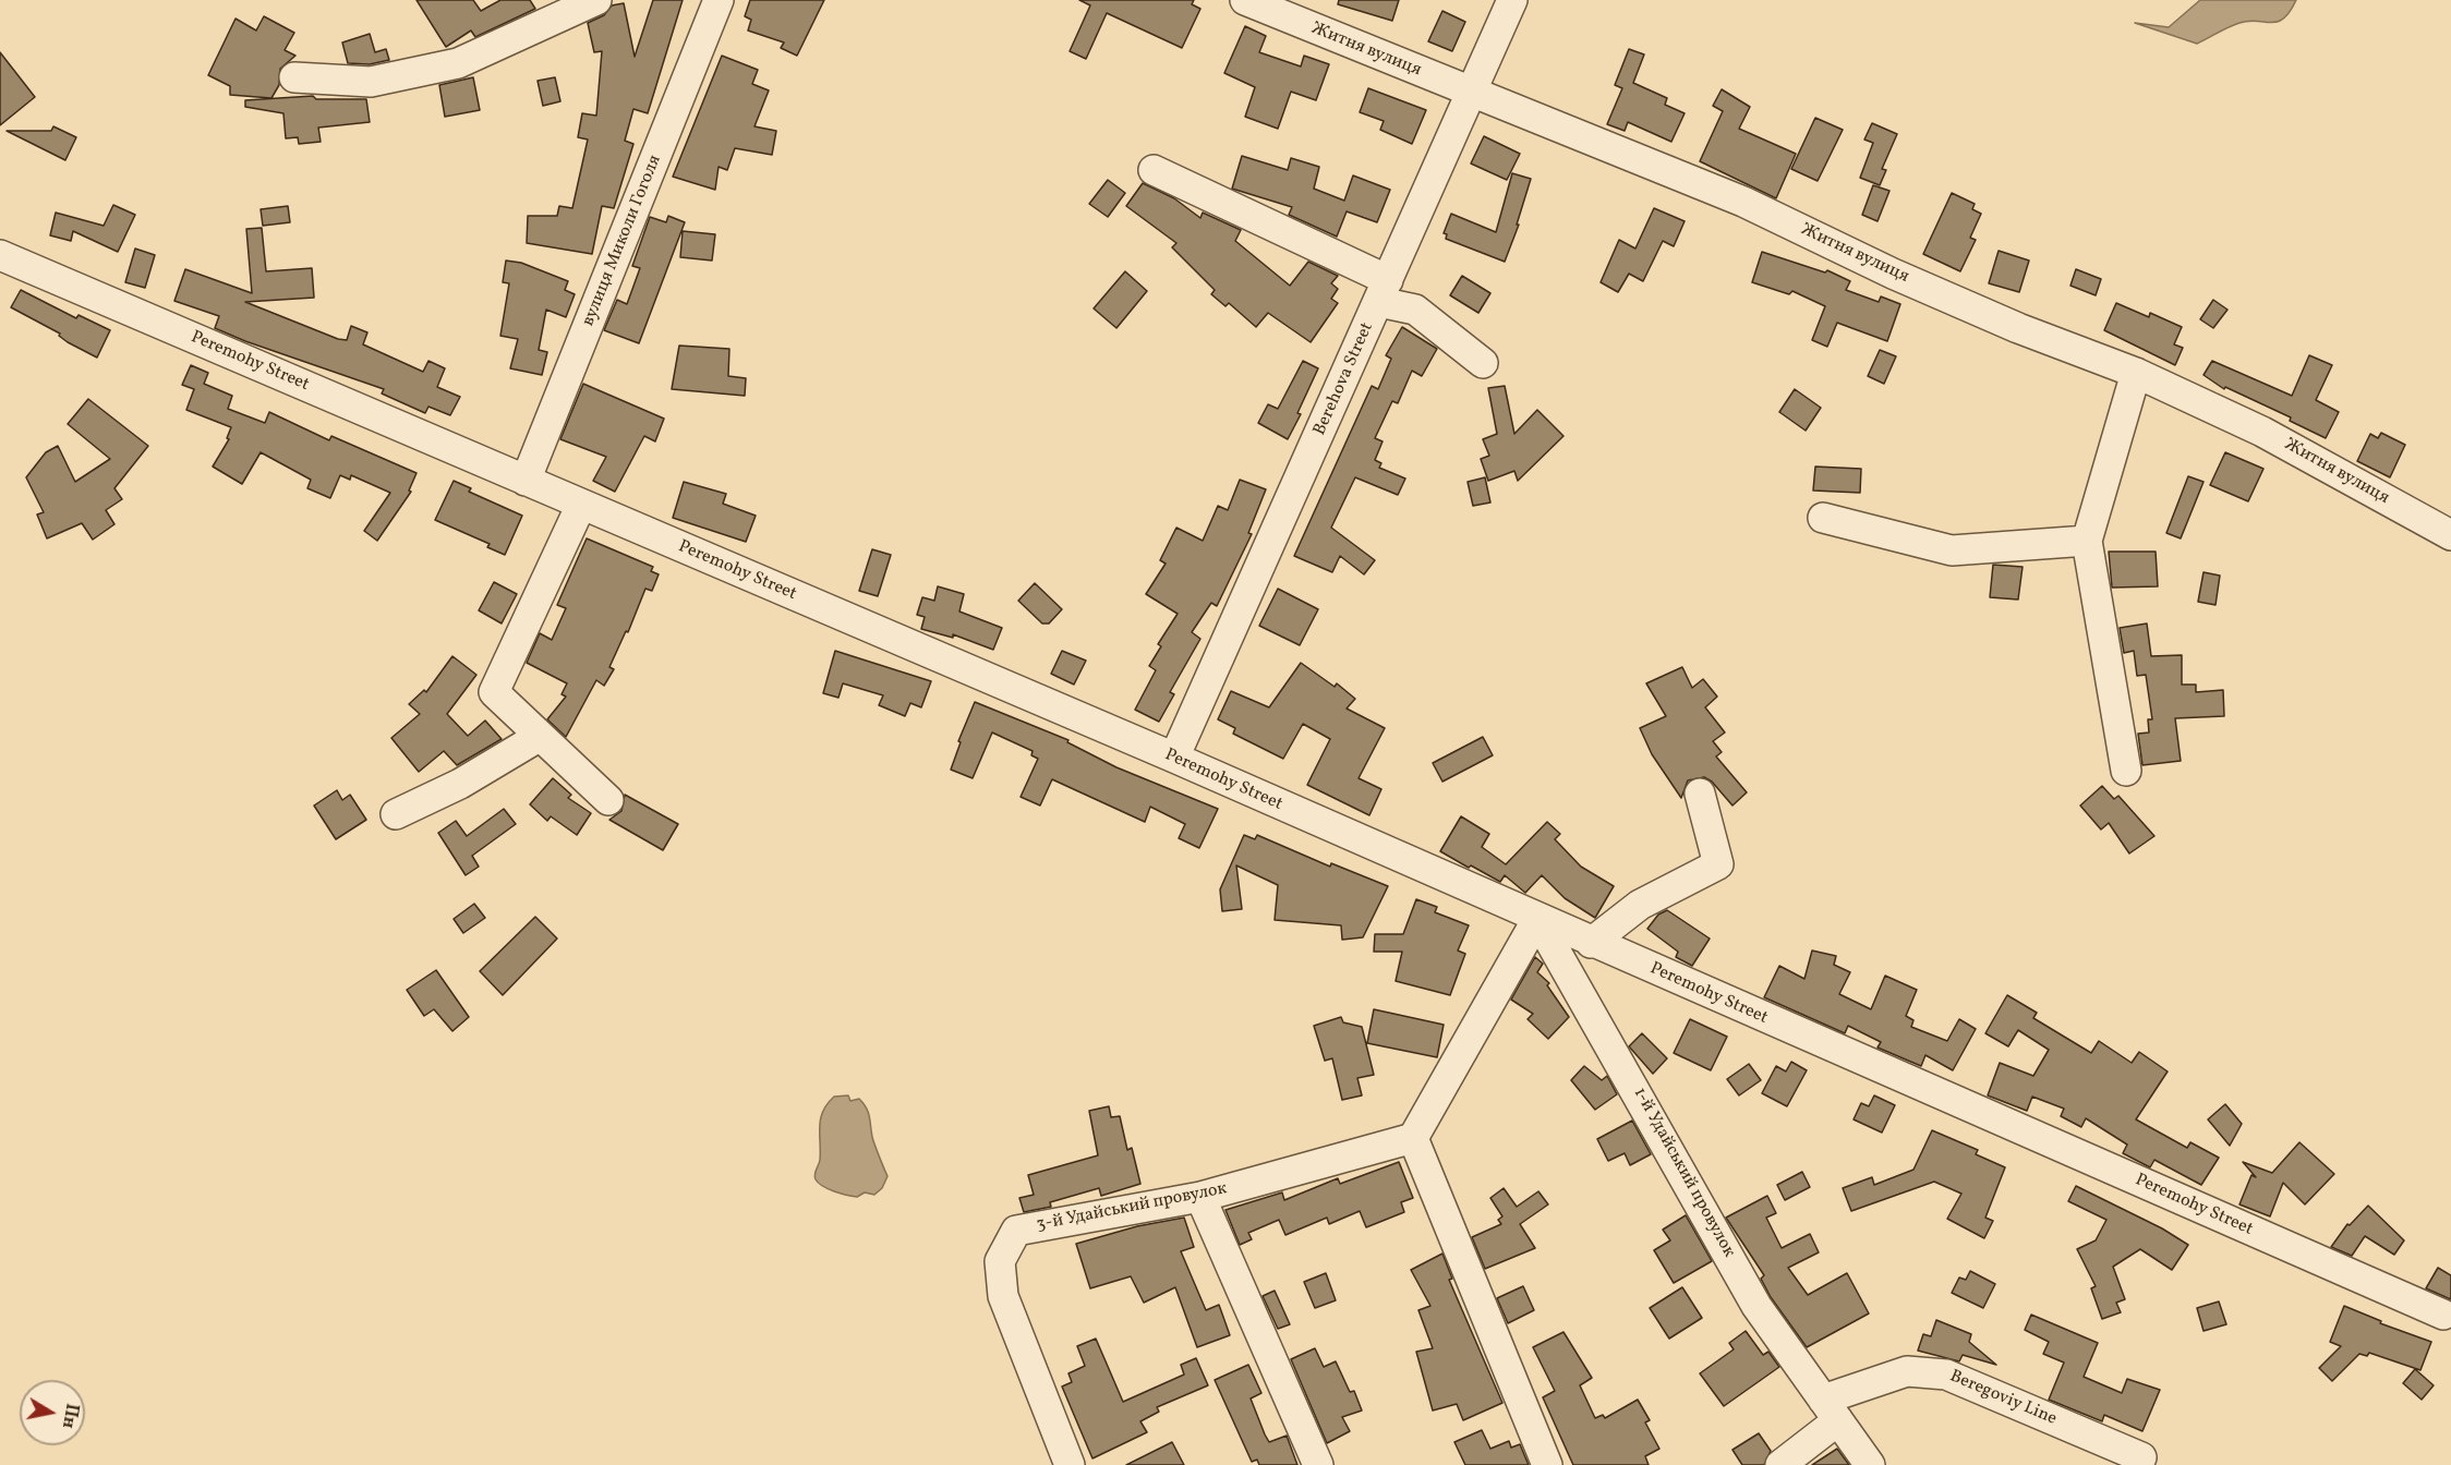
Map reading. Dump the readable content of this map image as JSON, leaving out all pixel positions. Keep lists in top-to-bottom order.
{
  "streets": {
    "street": [
      "Житня вулиця",
      "вулиця Миколи Гоголя",
      "Peremohy Street",
      "Berehova Street",
      "1-й Удайський провулок",
      "3-й Удайський провулок",
      "Beregoviy Line"
    ]
  },
  "crossings": [
    ["Житня вулиця", "Berehova Street"],
    ["вулиця Миколи Гоголя", "Peremohy Street"],
    ["Peremohy Street", "Berehova Street"],
    ["Peremohy Street", "1-й Удайський провулок"],
    ["1-й Удайський провулок", "Beregoviy Line"]
  ],
  "north": "right"
}
